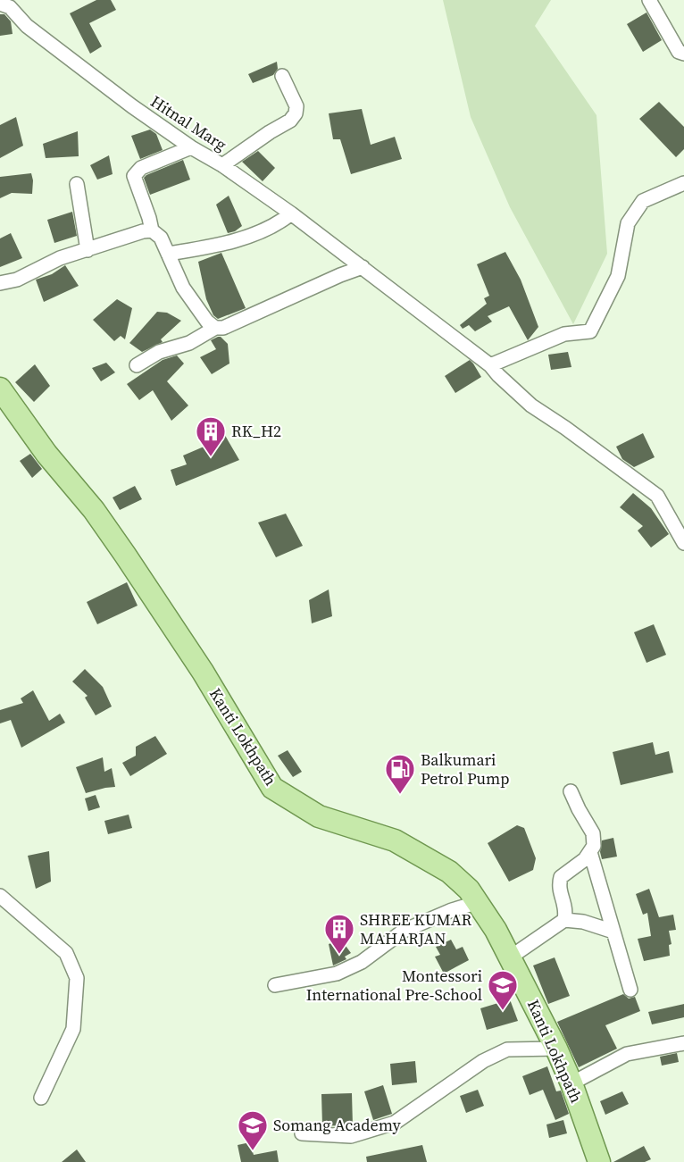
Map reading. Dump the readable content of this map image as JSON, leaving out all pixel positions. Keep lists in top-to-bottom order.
{
  "streets": {
    "main road": ["Kanti Lokhpath"],
    "street": ["Hitnal Marg"]
  },
  "places": {
    "building": ["RK_H2", "SHREE KUMAR MAHARJAN"],
    "fuel station": ["Balkumari Petrol Pump"],
    "school or university": ["Montessori International Pre-School", "Somang Academy"]
  }
}
